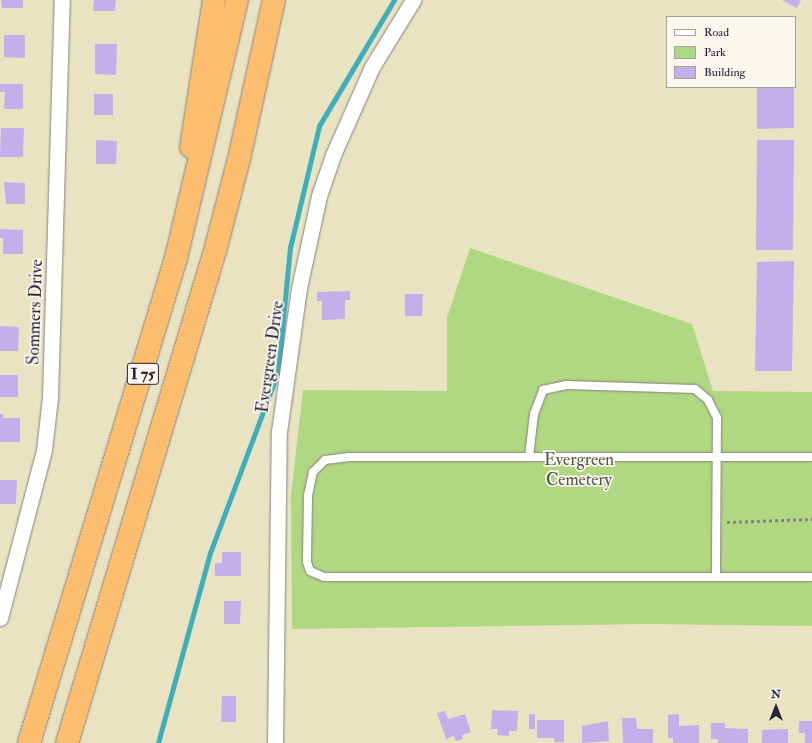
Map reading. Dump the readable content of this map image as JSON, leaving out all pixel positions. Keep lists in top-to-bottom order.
{
  "streets": {
    "highway": ["I 75"],
    "street": ["Sommers Drive", "Evergreen Drive"]
  },
  "parks": ["Evergreen Cemetery"],
  "legend": ["Road", "Park", "Building"],
  "north": "top"
}
